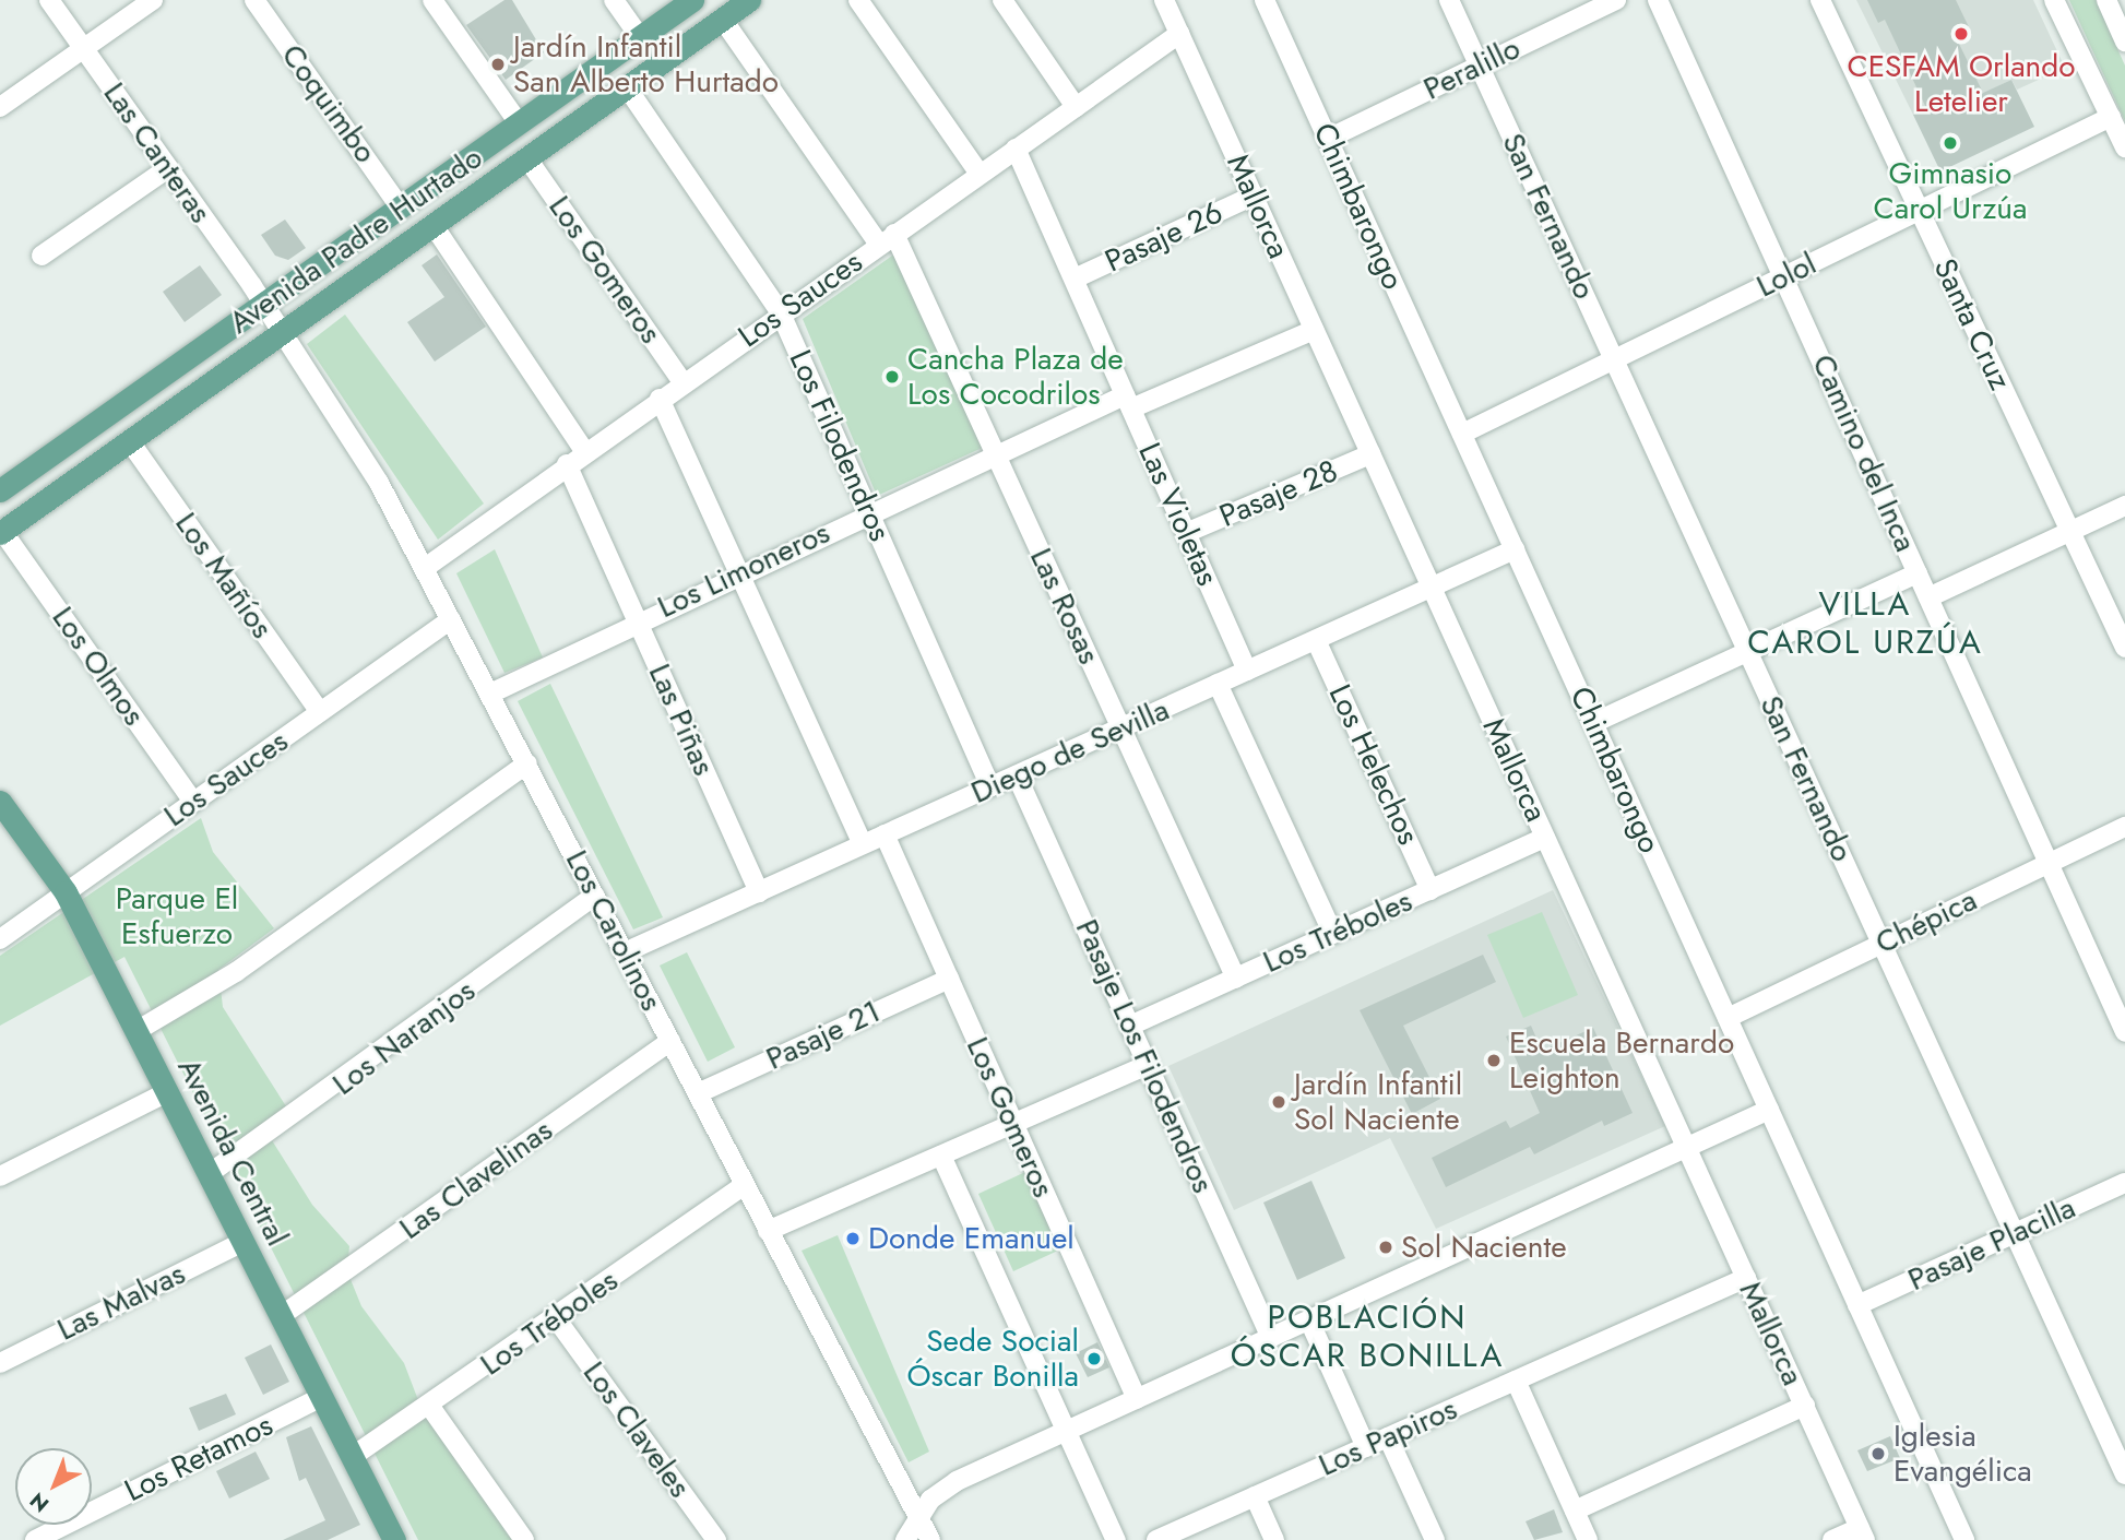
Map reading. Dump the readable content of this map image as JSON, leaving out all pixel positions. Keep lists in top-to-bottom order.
{
  "streets": {
    "main road": ["Avenida Padre Hurtado", "Avenida Central"],
    "street": [
      "Peralillo",
      "Coquimbo",
      "Las Canteras",
      "Mallorca",
      "Chimbarongo",
      "San Fernando",
      "Pasaje 26",
      "Los Gomeros",
      "Lolol",
      "Los Sauces",
      "Santa Cruz",
      "Los Filodendros",
      "Camino del Inca",
      "Pasaje 28",
      "Las Violetas",
      "Los Limoneros",
      "Los Mañíos",
      "Las Rosas",
      "Los Olmos",
      "Las Piñas",
      "Diego de Sevilla",
      "Los Helechos",
      "Chépica",
      "Los Carolinos",
      "Los Tréboles",
      "Pasaje 21",
      "Los Naranjos",
      "Pasaje Los Filodendros",
      "Las Clavelinas",
      "Pasaje Placilla",
      "Las Malvas",
      "Los Claveles",
      "Los Papiros",
      "Los Retamos"
    ]
  },
  "crossings": [
    ["Peralillo", "Chimbarongo"],
    ["Peralillo", "San Fernando"],
    ["Coquimbo", "Avenida Padre Hurtado"],
    ["Las Canteras", "Avenida Padre Hurtado"],
    ["Las Canteras", "Los Carolinos"],
    ["Mallorca", "Pasaje 26"],
    ["Mallorca", "Los Sauces"],
    ["Mallorca", "Pasaje 28"],
    ["Mallorca", "Los Limoneros"],
    ["Mallorca", "Diego de Sevilla"],
    ["Mallorca", "Los Tréboles"],
    ["Mallorca", "Los Papiros"],
    ["Chimbarongo", "Lolol"],
    ["Chimbarongo", "Diego de Sevilla"],
    ["Chimbarongo", "Chépica"],
    ["Chimbarongo", "Pasaje Placilla"],
    ["San Fernando", "Lolol"],
    ["San Fernando", "Chépica"],
    ["San Fernando", "Pasaje Placilla"],
    ["Pasaje 26", "Las Violetas"],
    ["Avenida Padre Hurtado", "Los Gomeros"],
    ["Avenida Padre Hurtado", "Los Filodendros"],
    ["Avenida Padre Hurtado", "Los Mañíos"],
    ["Avenida Padre Hurtado", "Las Rosas"],
    ["Avenida Padre Hurtado", "Los Olmos"],
    ["Avenida Padre Hurtado", "Los Carolinos"],
    ["Los Gomeros", "Los Sauces"],
    ["Los Gomeros", "Diego de Sevilla"],
    ["Los Gomeros", "Pasaje 21"],
    ["Lolol", "Santa Cruz"],
    ["Lolol", "Camino del Inca"],
    ["Los Sauces", "Los Filodendros"],
    ["Los Sauces", "Las Violetas"],
    ["Los Sauces", "Los Mañíos"],
    ["Los Sauces", "Las Rosas"],
    ["Los Sauces", "Los Olmos"],
    ["Los Sauces", "Las Piñas"],
    ["Los Sauces", "Los Carolinos"],
    ["Los Sauces", "Avenida Central"],
    ["Los Filodendros", "Los Limoneros"],
    ["Los Filodendros", "Diego de Sevilla"],
    ["Camino del Inca", "Chépica"],
    ["Pasaje 28", "Las Violetas"],
    ["Las Violetas", "Los Limoneros"],
    ["Las Violetas", "Diego de Sevilla"],
    ["Los Limoneros", "Las Rosas"],
    ["Los Limoneros", "Las Piñas"],
    ["Los Limoneros", "Los Carolinos"],
    ["Las Rosas", "Diego de Sevilla"],
    ["Las Rosas", "Los Tréboles"],
    ["Las Piñas", "Diego de Sevilla"],
    ["Diego de Sevilla", "Los Helechos"],
    ["Diego de Sevilla", "Los Carolinos"],
    ["Diego de Sevilla", "Pasaje Los Filodendros"],
    ["Los Helechos", "Los Tréboles"],
    ["Los Carolinos", "Los Tréboles"],
    ["Los Carolinos", "Pasaje 21"],
    ["Los Carolinos", "Los Naranjos"],
    ["Los Carolinos", "Las Clavelinas"],
    ["Los Tréboles", "Pasaje Los Filodendros"],
    ["Los Tréboles", "Avenida Central"],
    ["Los Tréboles", "Los Claveles"],
    ["Los Naranjos", "Avenida Central"],
    ["Avenida Central", "Las Clavelinas"],
    ["Avenida Central", "Las Malvas"],
    ["Avenida Central", "Los Retamos"]
  ],
  "districts": ["VILLA CAROL URZÚA", "POBLACIÓN ÓSCAR BONILLA"],
  "parks": ["Parque El Esfuerzo"],
  "places": [
    "CESFAM Orlando Letelier",
    "Jardín Infantil San Alberto Hurtado",
    "Gimnasio Carol Urzúa",
    "Cancha Plaza de Los Cocodrilos",
    "Escuela Bernardo Leighton",
    "Jardín Infantil Sol Naciente",
    "Donde Emanuel",
    "Sol Naciente",
    "Sede Social Óscar Bonilla",
    "Iglesia Evangélica"
  ],
  "north": "bottom left"
}
